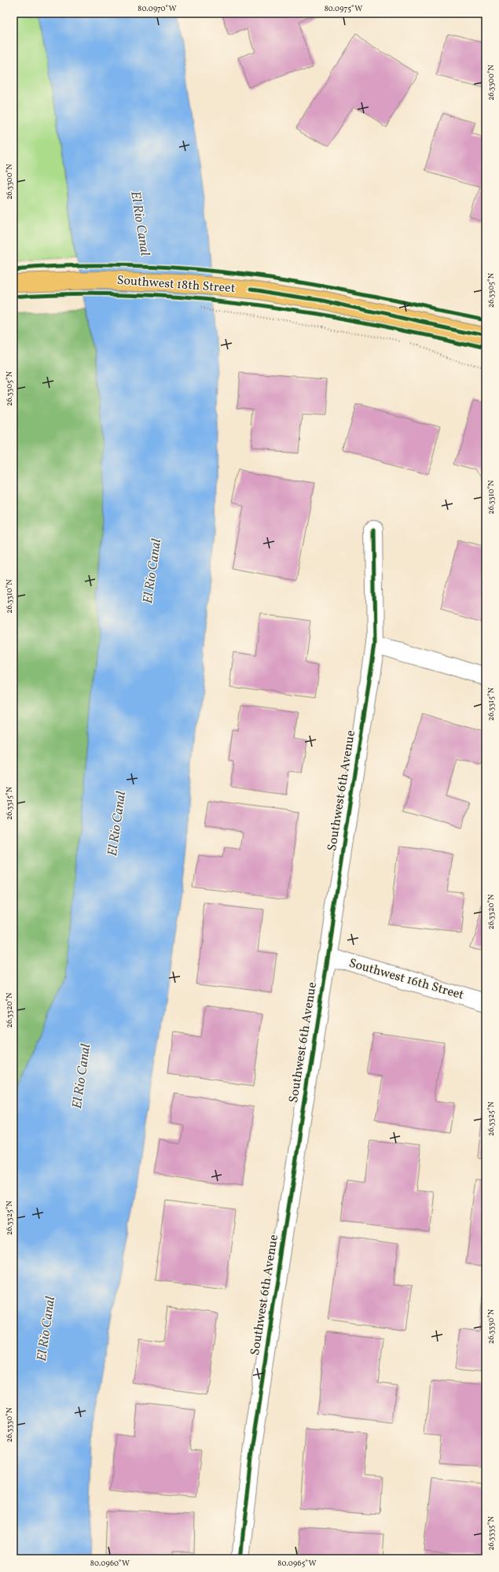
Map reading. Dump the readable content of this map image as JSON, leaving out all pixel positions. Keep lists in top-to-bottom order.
{
  "streets": {
    "main road": ["Southwest 18th Street"],
    "street": ["Southwest 6th Avenue", "Southwest 16th Street"]
  },
  "crossings": [
    ["Southwest 6th Avenue", "Southwest 16th Street"]
  ],
  "water": ["El Rio Canal"],
  "coordinates": [
    "80.0970°W",
    "80.0975°W",
    "26.3300°N",
    "26.3305°N",
    "26.3310°N",
    "26.3315°N",
    "26.3320°N",
    "26.3325°N",
    "26.3330°N",
    "26.3335°N",
    "80.0960°W",
    "80.0965°W"
  ]
}
